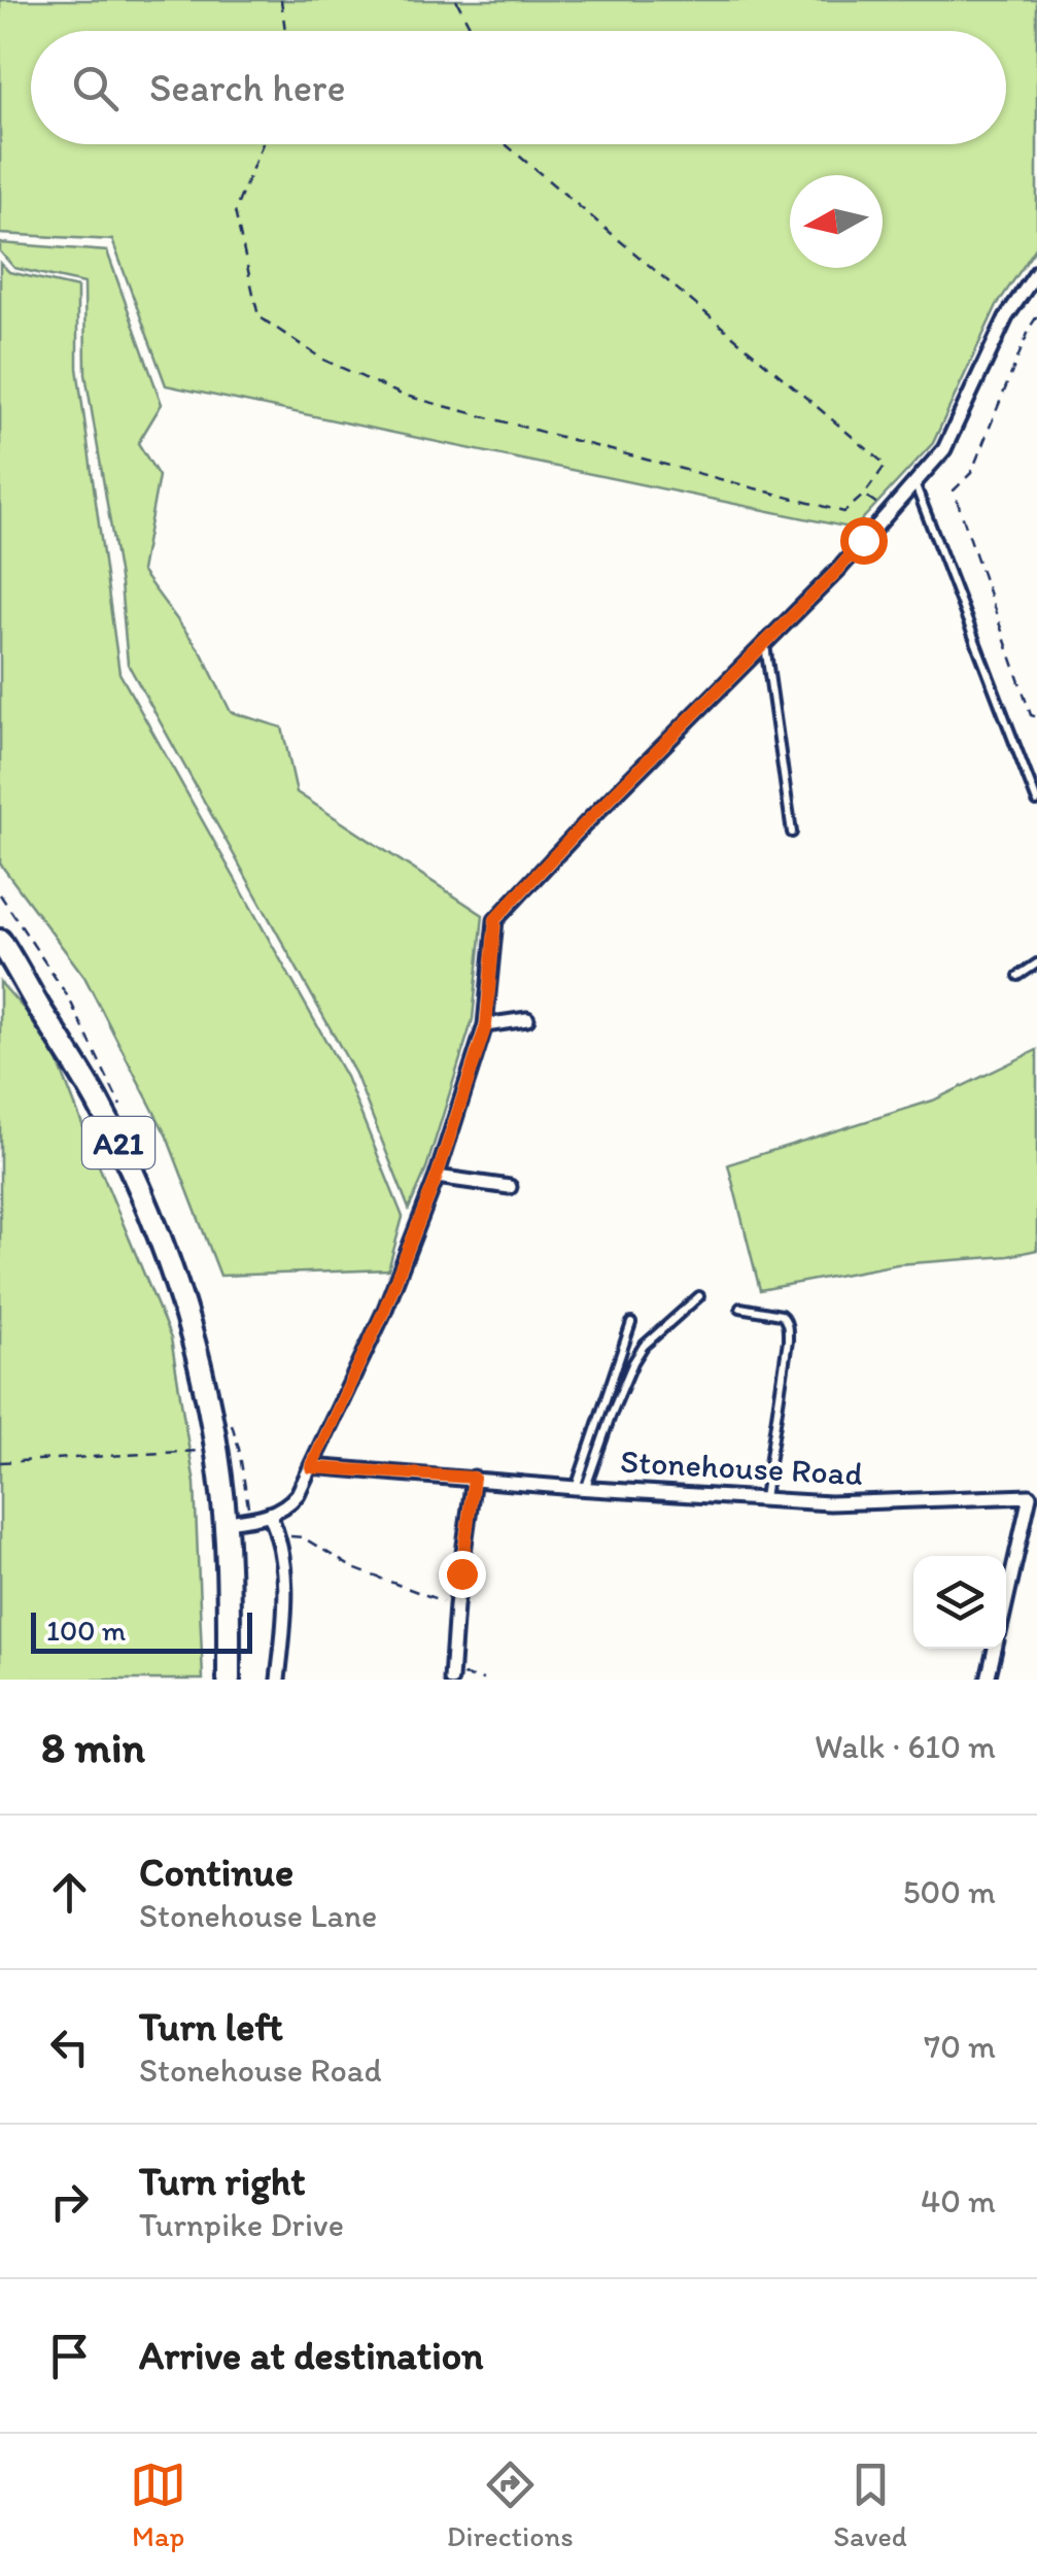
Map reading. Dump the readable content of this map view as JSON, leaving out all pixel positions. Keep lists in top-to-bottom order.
{
  "streets": {
    "highway": ["A21"],
    "street": ["Stonehouse Road"]
  },
  "scale_bar": "100 m",
  "north": "left",
  "page": {
    "search": "Search here",
    "scale": "100 m",
    "heading": ["8 min", "Walk · 610 m"],
    "list": [
      ["Continue", "Stonehouse Lane", "500 m"],
      ["Turn left", "Stonehouse Road", "70 m"],
      ["Turn right", "Turnpike Drive", "40 m"],
      "Arrive at destination"
    ],
    "nav": ["Map", "Directions", "Saved"]
  }
}
